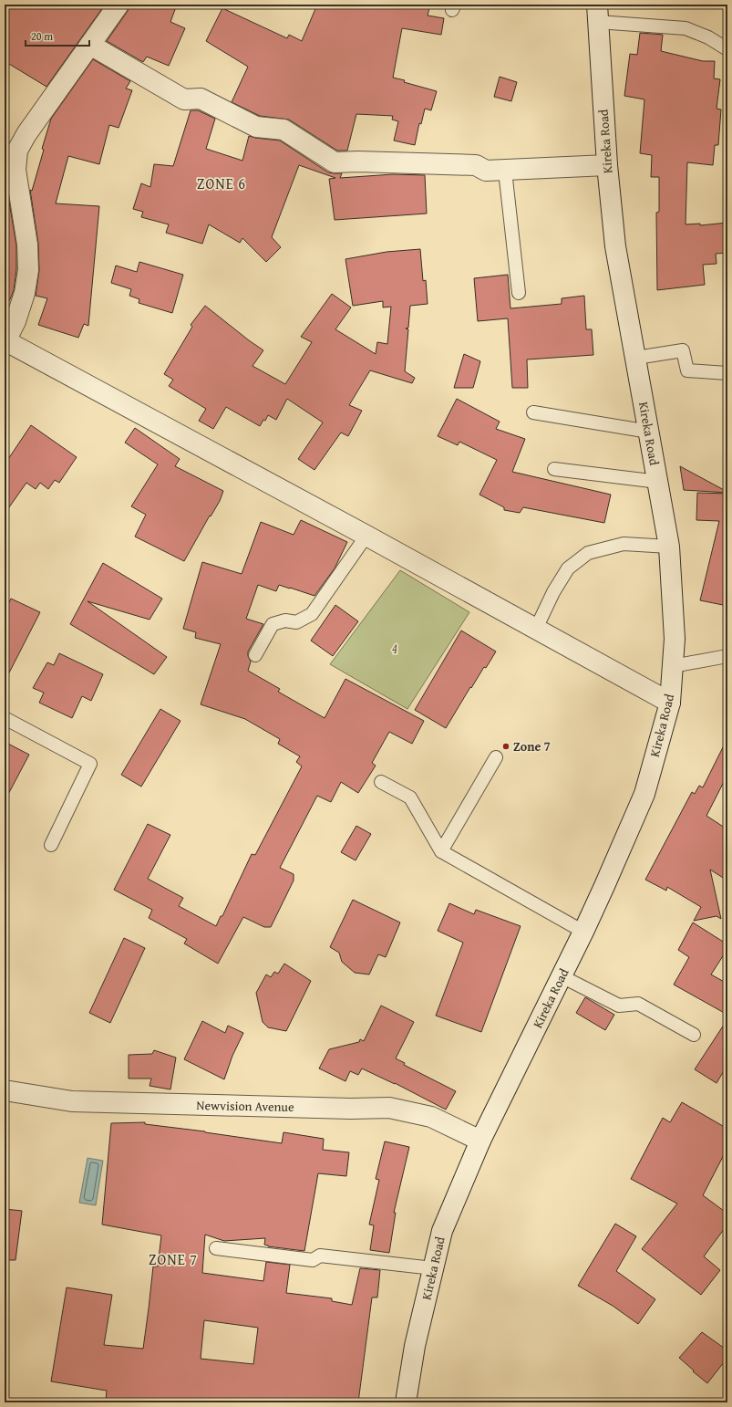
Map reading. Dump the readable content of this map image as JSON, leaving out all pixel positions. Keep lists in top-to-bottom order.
{
  "streets": {
    "street": ["Kireka Road", "Newvision Avenue"]
  },
  "crossings": [
    ["Kireka Road", "Newvision Avenue"]
  ],
  "districts": ["ZONE 6", "ZONE 7"],
  "parks": ["4"],
  "places": ["Zone 7"],
  "scale_bar": "20 m"
}
